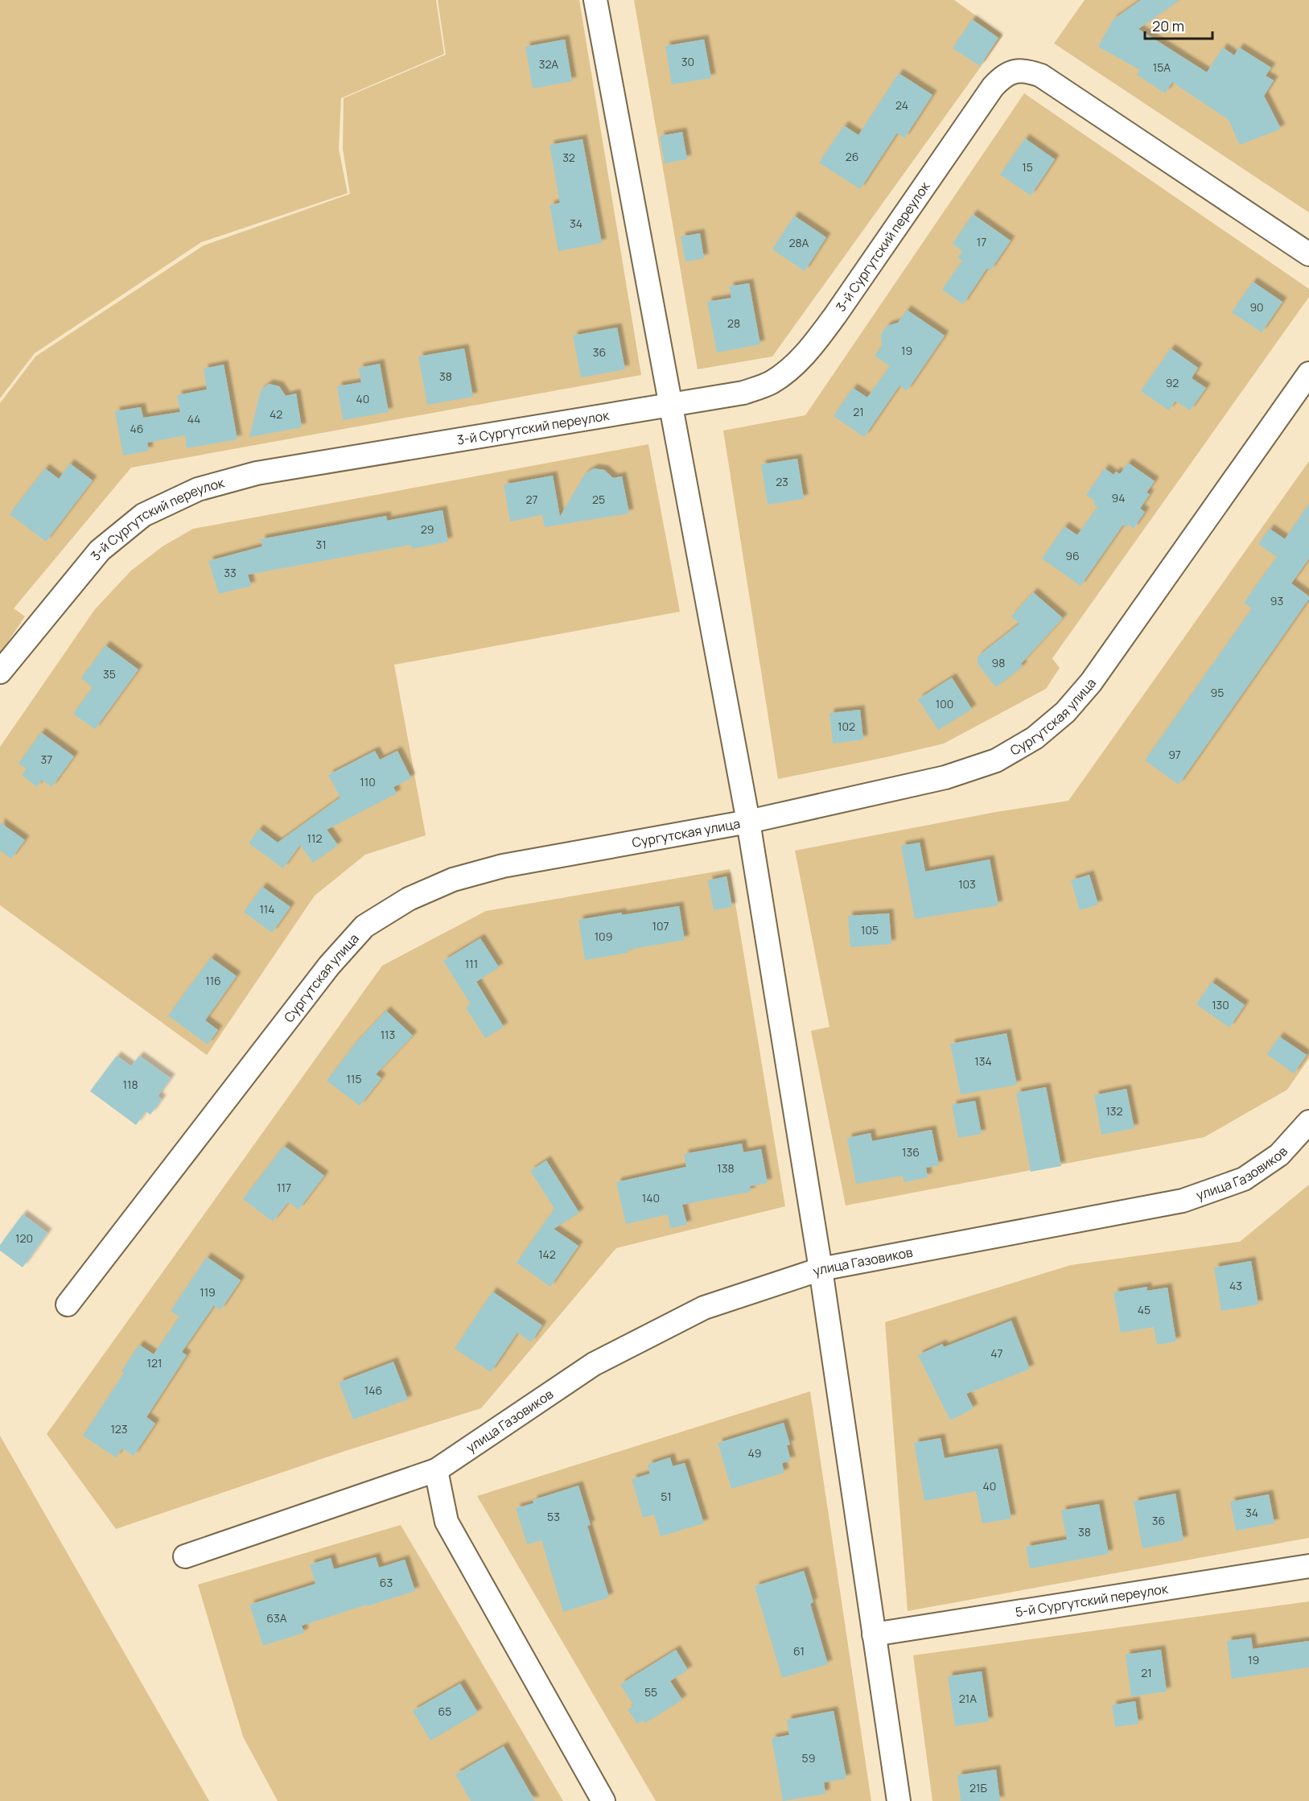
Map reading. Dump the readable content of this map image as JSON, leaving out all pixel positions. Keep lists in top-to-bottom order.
{
  "streets": {
    "street": [
      "3-й Сургутский переулок",
      "Сургутская улица",
      "улица Газовиков",
      "5-й Сургутский переулок"
    ]
  },
  "house_numbers": [
    "30",
    "32А",
    "15А",
    "24",
    "26",
    "32",
    "15",
    "34",
    "17",
    "28А",
    "90",
    "28",
    "19",
    "36",
    "38",
    "92",
    "40",
    "21",
    "42",
    "44",
    "46",
    "23",
    "94",
    "27",
    "25",
    "29",
    "31",
    "96",
    "33",
    "93",
    "98",
    "35",
    "95",
    "100",
    "102",
    "97",
    "37",
    "110",
    "112",
    "103",
    "114",
    "107",
    "105",
    "109",
    "111",
    "116",
    "130",
    "113",
    "134",
    "115",
    "118",
    "132",
    "136",
    "138",
    "117",
    "140",
    "120",
    "142",
    "43",
    "119",
    "45",
    "47",
    "121",
    "146",
    "123",
    "49",
    "40",
    "51",
    "34",
    "53",
    "36",
    "38",
    "63",
    "63А",
    "61",
    "19",
    "21",
    "55",
    "21А",
    "65",
    "59",
    "21Б"
  ],
  "scale_bar": "20 m"
}
